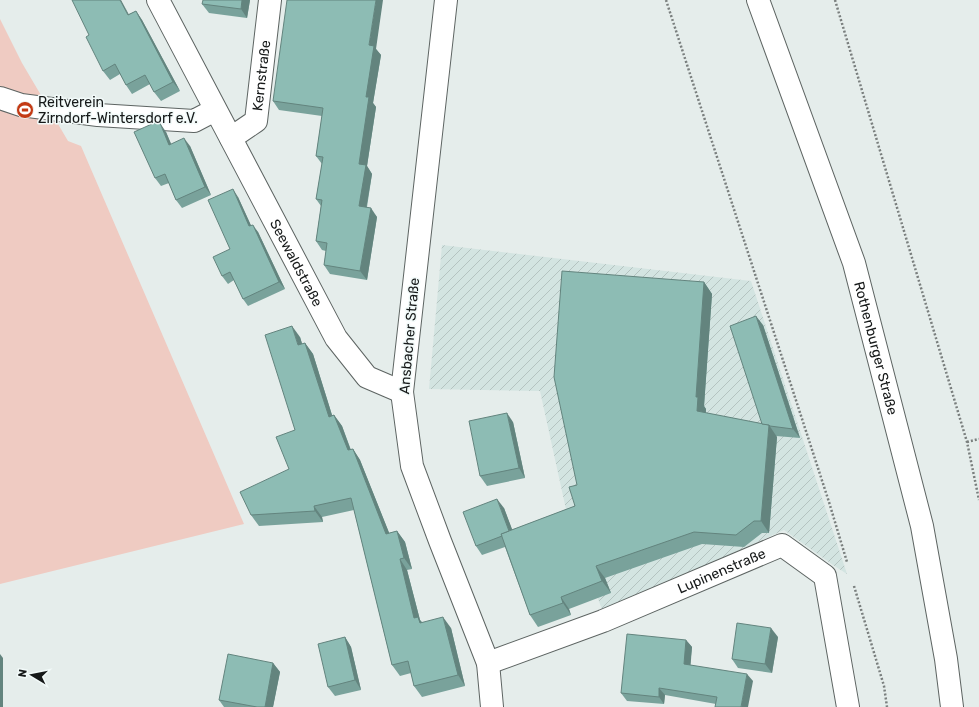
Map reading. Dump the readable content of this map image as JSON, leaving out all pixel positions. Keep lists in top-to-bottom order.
{
  "streets": {
    "street": [
      "Kernstraße",
      "Seewaldstraße",
      "Ansbacher Straße",
      "Rothenburger Straße",
      "Lupinenstraße"
    ]
  },
  "crossings": [
    ["Kernstraße", "Seewaldstraße"],
    ["Seewaldstraße", "Ansbacher Straße"],
    ["Ansbacher Straße", "Lupinenstraße"]
  ],
  "places": {
    "sports": ["Reitverein Zirndorf-Wintersdorf e.V."]
  },
  "north": "left"
}
